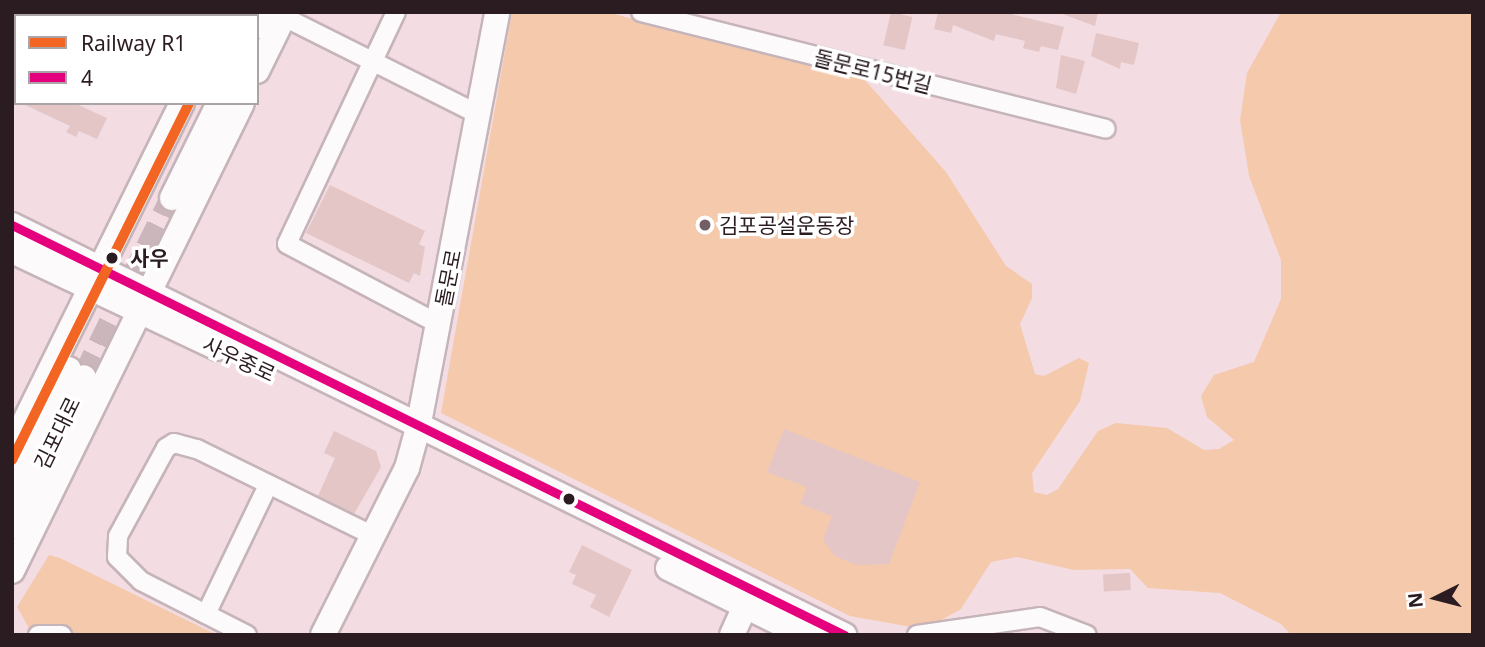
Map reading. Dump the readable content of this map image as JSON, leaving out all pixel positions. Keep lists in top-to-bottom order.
{
  "streets": {
    "street": [
      "돌문로15번길",
      "돌문로",
      "사우중로",
      "김포대로"
    ]
  },
  "crossings": [
    ["돌문로", "사우중로"]
  ],
  "places": ["김포공설운동장", "사우"],
  "lines": ["rail line R1", "transit line 4"],
  "legend": ["Railway R1", "4"],
  "north": "left"
}
